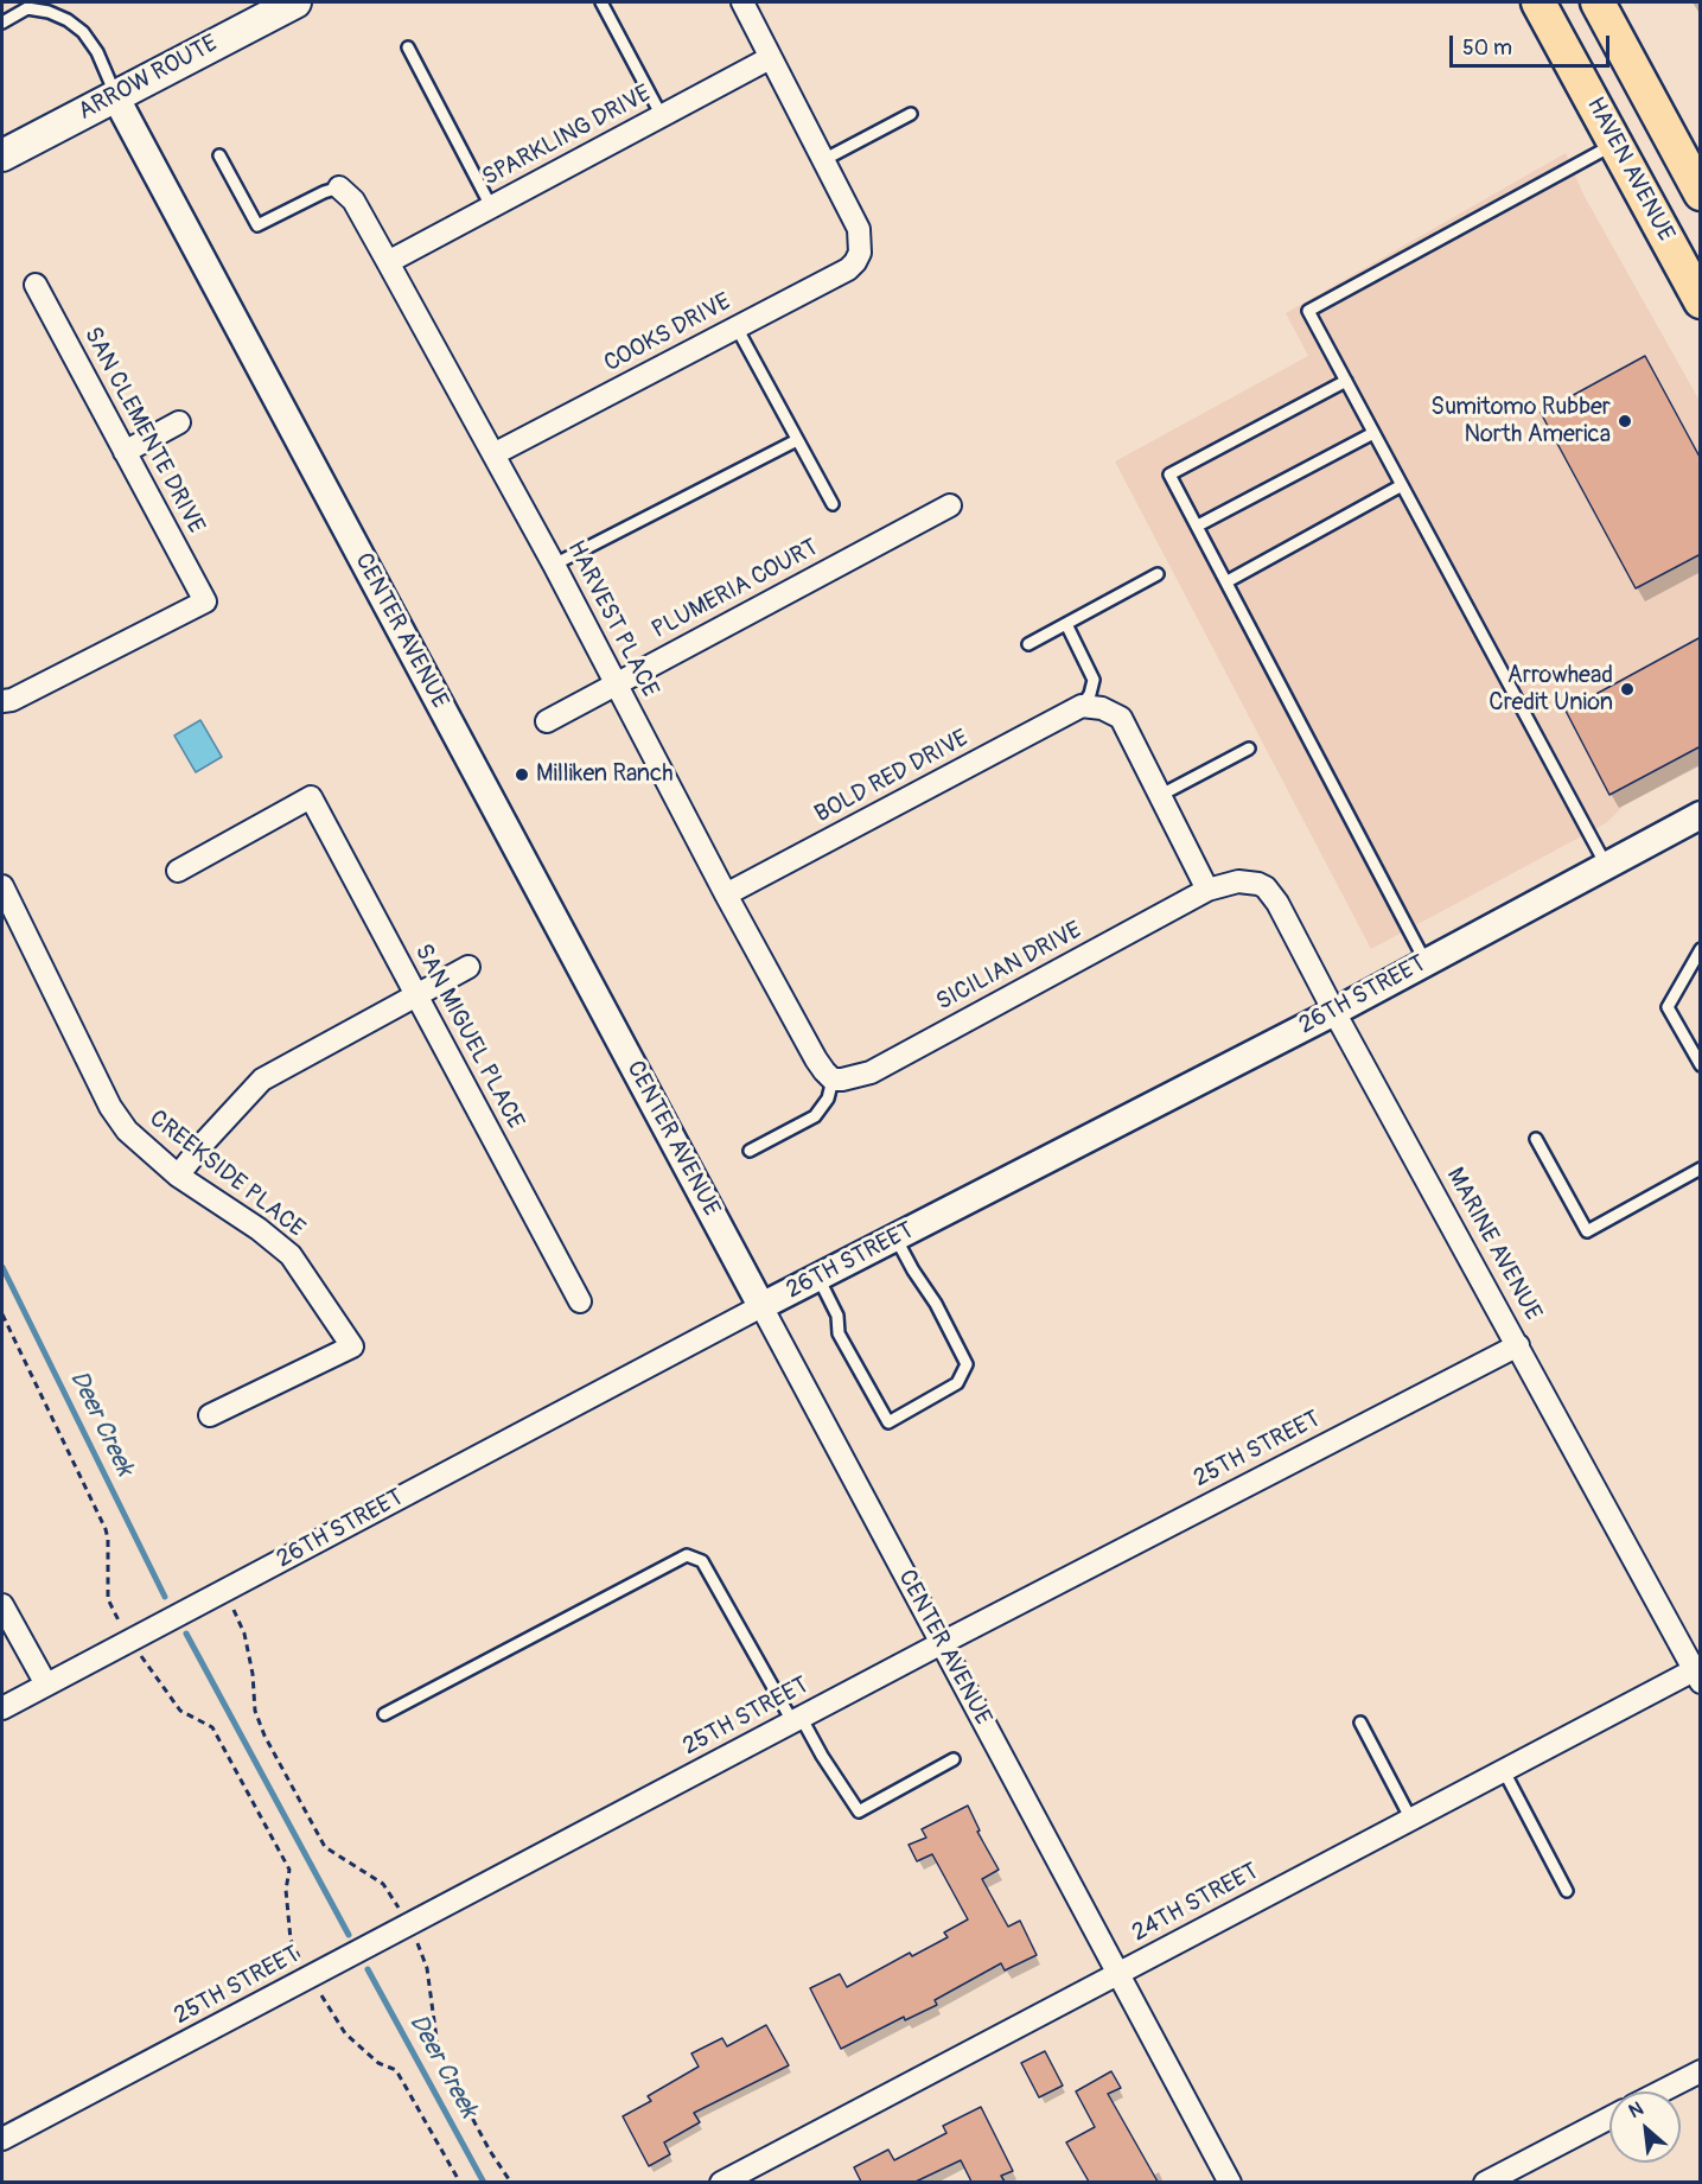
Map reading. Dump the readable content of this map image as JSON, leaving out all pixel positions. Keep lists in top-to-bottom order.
{
  "streets": {
    "main road": ["ARROW ROUTE", "HAVEN AVENUE"],
    "street": [
      "SPARKLING DRIVE",
      "COOKS DRIVE",
      "SAN CLEMENTE DRIVE",
      "PLUMERIA COURT",
      "HARVEST PLACE",
      "CENTER AVENUE",
      "BOLD RED DRIVE",
      "SICILIAN DRIVE",
      "26TH STREET",
      "SAN MIGUEL PLACE",
      "CREEKSIDE PLACE",
      "MARINE AVENUE",
      "25TH STREET",
      "24TH STREET"
    ]
  },
  "crossings": [
    ["ARROW ROUTE", "CENTER AVENUE"],
    ["SPARKLING DRIVE", "HARVEST PLACE"],
    ["COOKS DRIVE", "HARVEST PLACE"],
    ["PLUMERIA COURT", "HARVEST PLACE"],
    ["HARVEST PLACE", "BOLD RED DRIVE"],
    ["HARVEST PLACE", "SICILIAN DRIVE"],
    ["CENTER AVENUE", "26TH STREET"],
    ["CENTER AVENUE", "25TH STREET"],
    ["CENTER AVENUE", "24TH STREET"],
    ["SICILIAN DRIVE", "MARINE AVENUE"],
    ["26TH STREET", "MARINE AVENUE"],
    ["MARINE AVENUE", "25TH STREET"],
    ["MARINE AVENUE", "24TH STREET"]
  ],
  "water": ["Deer Creek"],
  "places": ["Sumitomo Rubber North America", "Arrowhead Credit Union", "Milliken Ranch"],
  "scale_bar": "50 m",
  "north": "top left"
}
